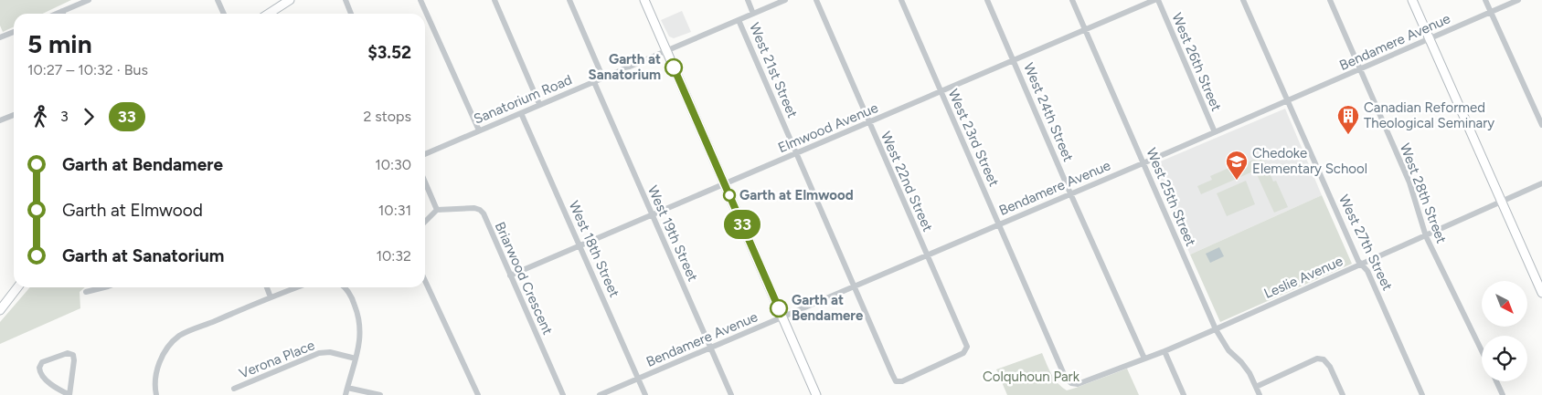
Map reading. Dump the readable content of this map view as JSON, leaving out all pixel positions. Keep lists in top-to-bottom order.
{
  "streets": {
    "street": [
      "Bendamere Avenue",
      "West 26th Street",
      "West 21st Street",
      "Sanatorium Road",
      "West 24th Street",
      "Elmwood Avenue",
      "West 23rd Street",
      "West 22nd Street",
      "West 28th Street",
      "West 25th Street",
      "West 19th Street",
      "West 27th Street",
      "West 18th Street",
      "Leslie Avenue",
      "Briarwood Crescent",
      "Verona Place"
    ]
  },
  "crossings": [
    ["Bendamere Avenue", "West 26th Street"],
    ["Bendamere Avenue", "West 21st Street"],
    ["Bendamere Avenue", "West 24th Street"],
    ["Bendamere Avenue", "West 23rd Street"],
    ["Bendamere Avenue", "West 22nd Street"],
    ["Bendamere Avenue", "West 28th Street"],
    ["Bendamere Avenue", "West 25th Street"],
    ["Bendamere Avenue", "West 19th Street"],
    ["Bendamere Avenue", "West 27th Street"],
    ["Bendamere Avenue", "West 18th Street"],
    ["West 26th Street", "Elmwood Avenue"],
    ["West 21st Street", "Sanatorium Road"],
    ["West 21st Street", "Elmwood Avenue"],
    ["West 21st Street", "West 22nd Street"],
    ["Sanatorium Road", "West 19th Street"],
    ["Sanatorium Road", "West 18th Street"],
    ["West 24th Street", "Elmwood Avenue"],
    ["West 24th Street", "Leslie Avenue"],
    ["Elmwood Avenue", "West 23rd Street"],
    ["Elmwood Avenue", "West 22nd Street"],
    ["Elmwood Avenue", "West 25th Street"],
    ["Elmwood Avenue", "West 19th Street"],
    ["Elmwood Avenue", "West 18th Street"],
    ["Elmwood Avenue", "Briarwood Crescent"],
    ["West 23rd Street", "Leslie Avenue"],
    ["West 28th Street", "Leslie Avenue"],
    ["West 25th Street", "Leslie Avenue"],
    ["West 27th Street", "Leslie Avenue"]
  ],
  "parks": ["Colquhoun Park"],
  "places": {
    "other": ["Garth at Sanatorium", "Garth at Elmwood", "Garth at Bendamere"],
    "building": ["Canadian Reformed Theological Seminary"],
    "school or university": ["Chedoke Elementary School"]
  },
  "lines": ["bus line 33"],
  "north": "bottom right",
  "page": {
    "on_map": "33",
    "heading": ["5 min", "10:27 – 10:32 · Bus", "$3.52"],
    "legs": ["3", "33", "2 stops"],
    "list": [
      {
        "name": "Garth at Bendamere",
        "value": "10:30"
      },
      {
        "name": "Garth at Elmwood",
        "value": "10:31"
      },
      {
        "name": "Garth at Sanatorium",
        "value": "10:32"
      }
    ]
  }
}
